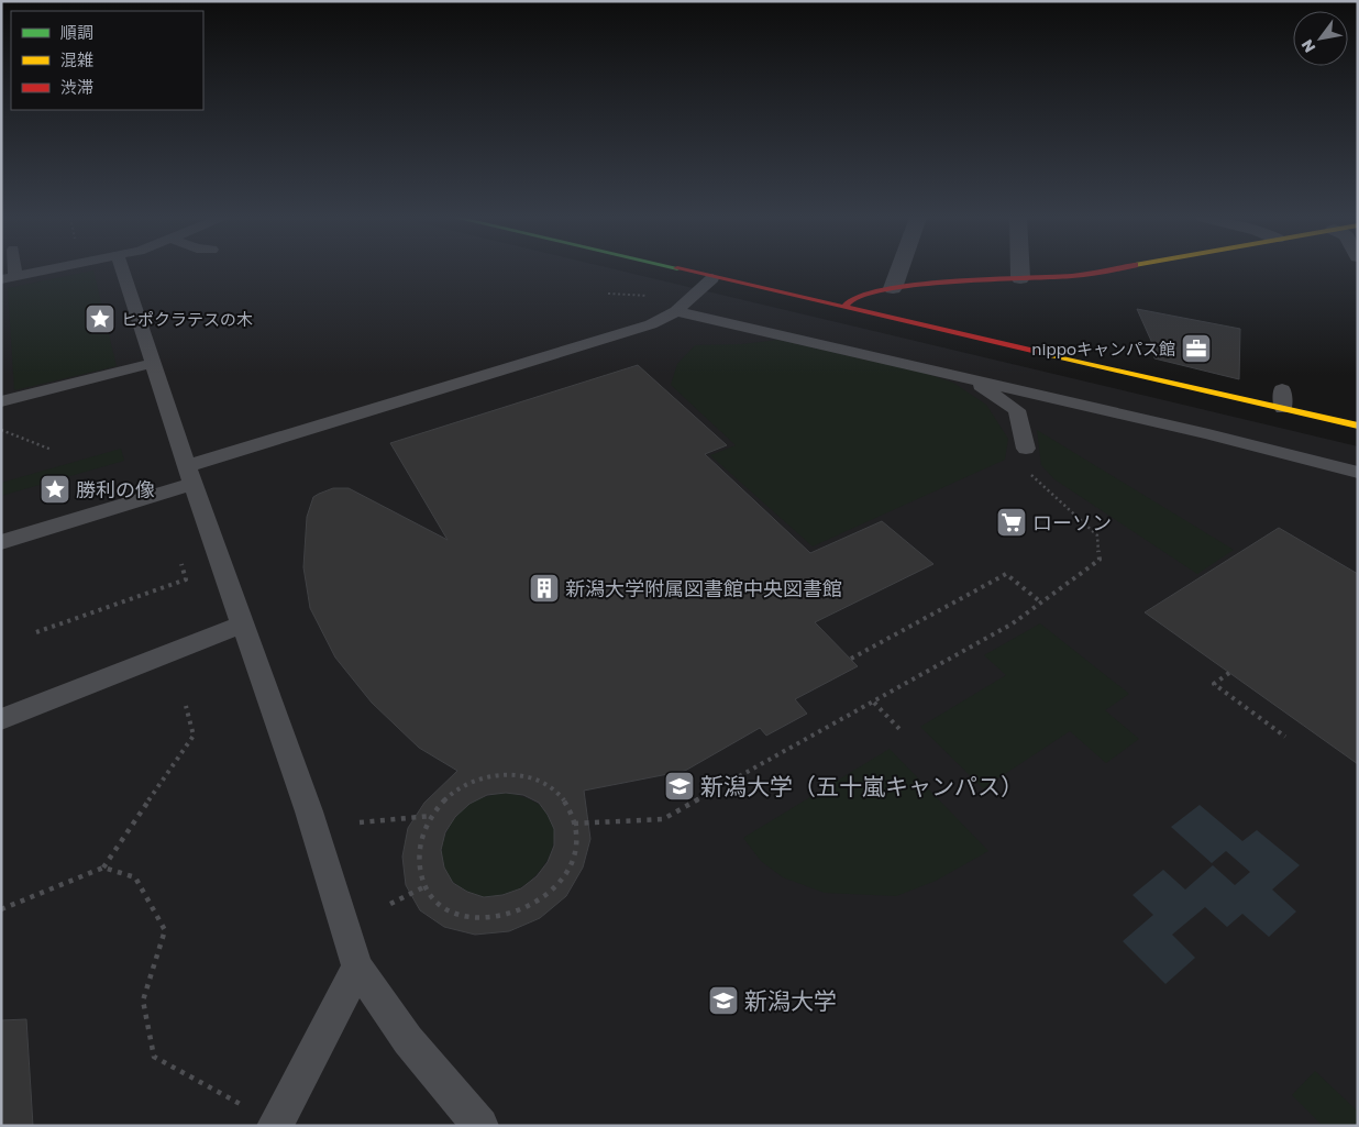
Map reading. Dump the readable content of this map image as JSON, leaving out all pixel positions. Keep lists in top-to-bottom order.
{
  "places": {
    "place": ["ヒポクラテスの木", "勝利の像"],
    "office": ["nippoキャンパス館"],
    "supermarket": ["ローソン"],
    "building": ["新潟大学附属図書館中央図書館"],
    "school or university": ["新潟大学（五十嵐キャンパス）", "新潟大学"]
  },
  "legend": ["順調", "混雑", "渋滞"],
  "north": "bottom left"
}
